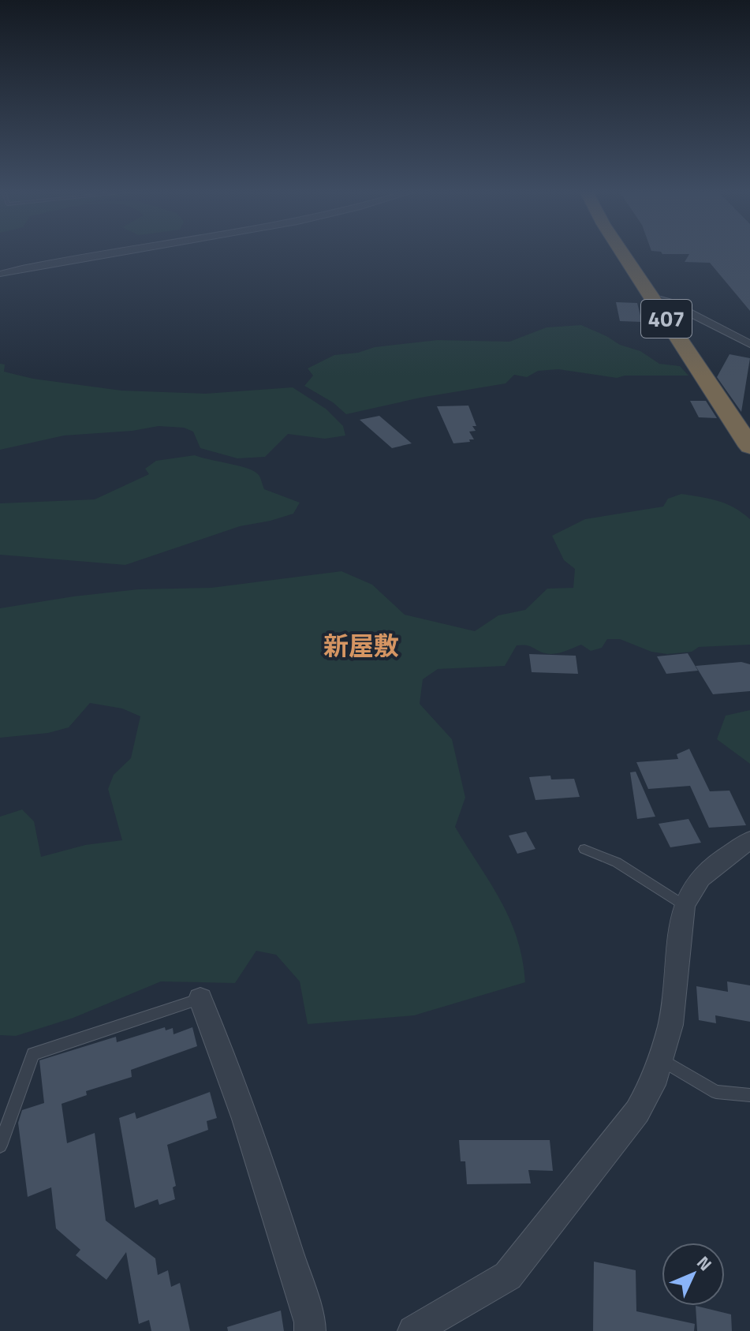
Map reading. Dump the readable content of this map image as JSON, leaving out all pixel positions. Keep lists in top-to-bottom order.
{
  "streets": {
    "highway": ["407"]
  },
  "districts": ["新屋敷"],
  "north": "top right"
}
